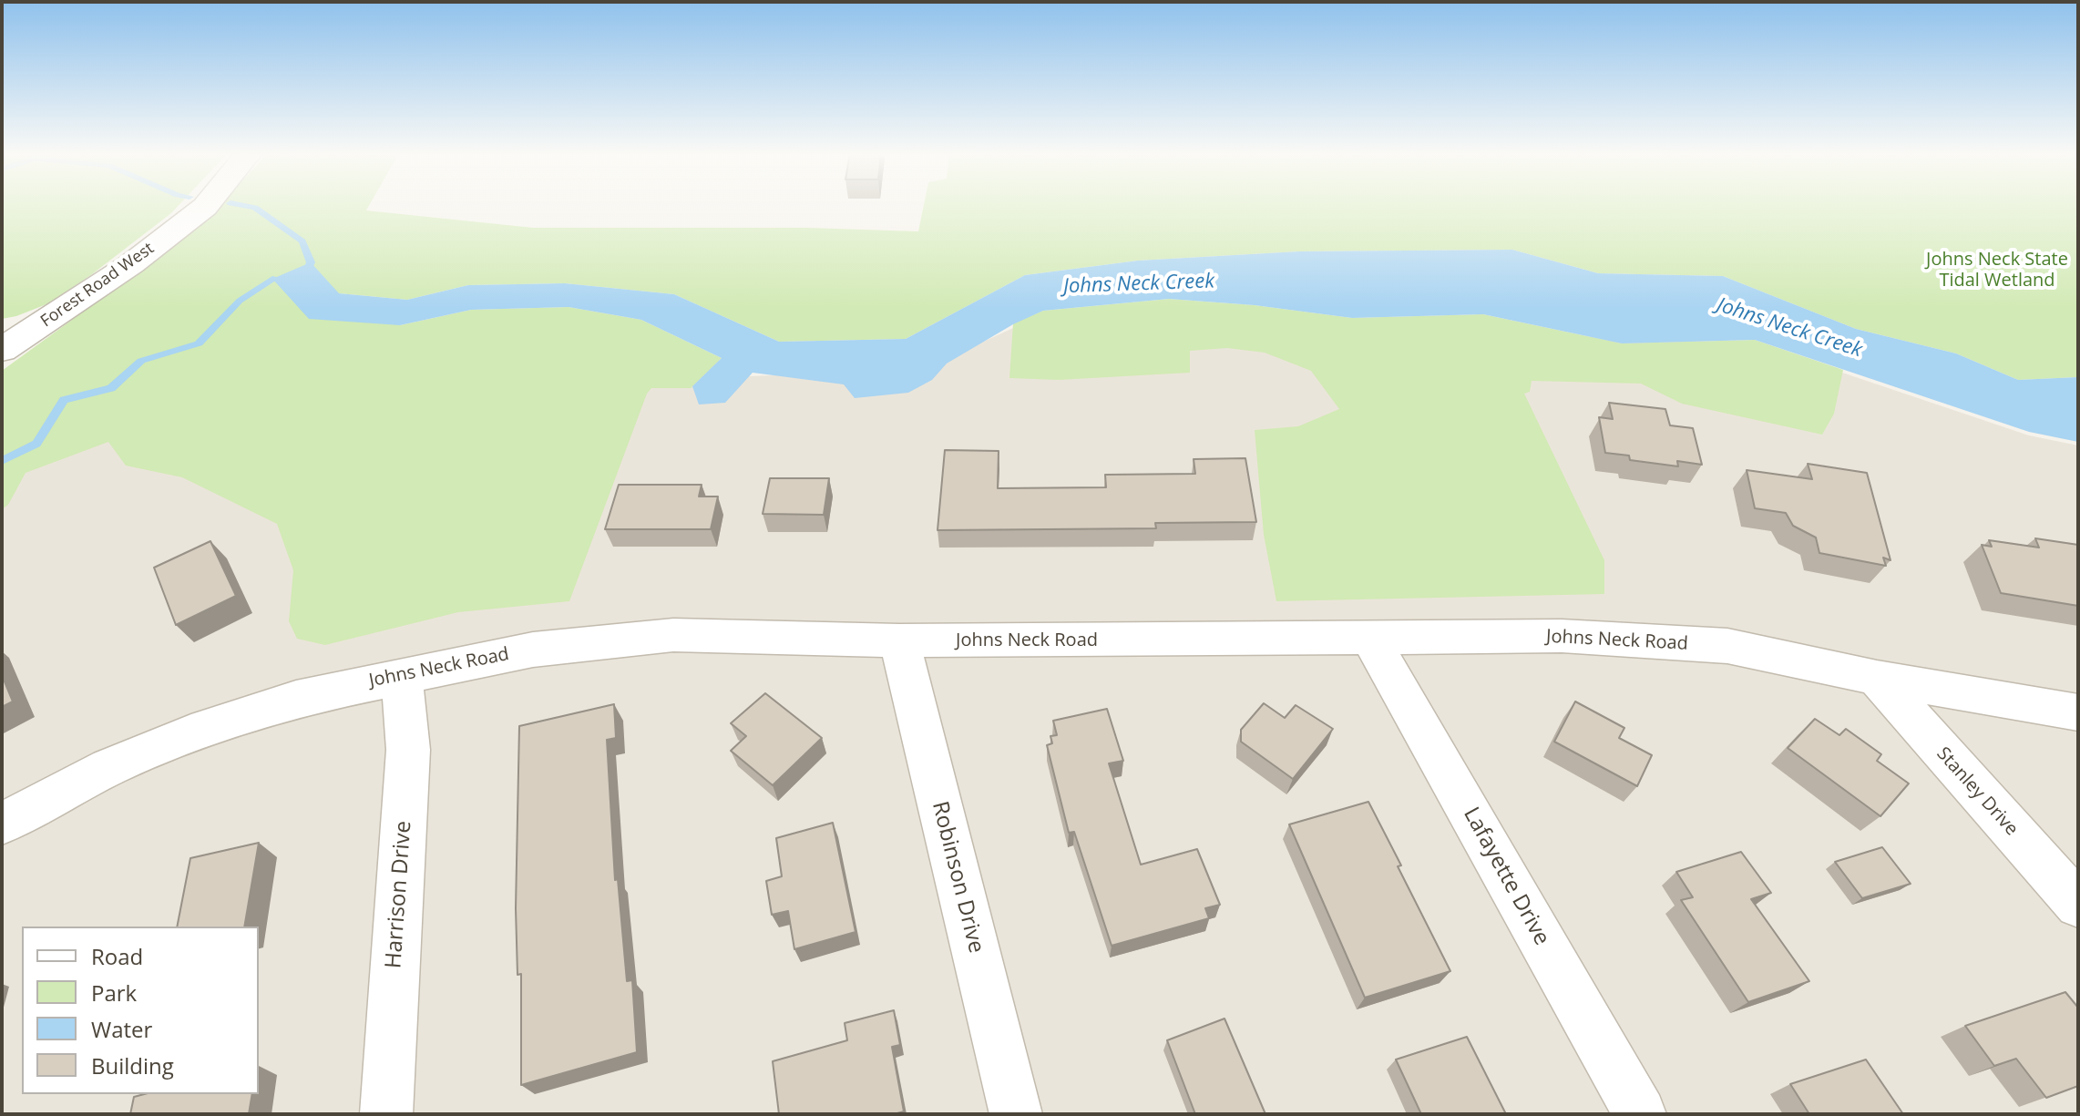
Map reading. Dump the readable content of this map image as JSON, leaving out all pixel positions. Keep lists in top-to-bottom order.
{
  "streets": {
    "street": [
      "Forest Road West",
      "Johns Neck Road",
      "Stanley Drive",
      "Lafayette Drive",
      "Robinson Drive",
      "Harrison Drive"
    ]
  },
  "crossings": [
    ["Johns Neck Road", "Stanley Drive"],
    ["Johns Neck Road", "Lafayette Drive"],
    ["Johns Neck Road", "Robinson Drive"],
    ["Johns Neck Road", "Harrison Drive"]
  ],
  "water": ["Johns Neck Creek"],
  "parks": ["Johns Neck State Tidal Wetland"],
  "legend": [
    "Road",
    "Park",
    "Water",
    "Building"
  ]
}
